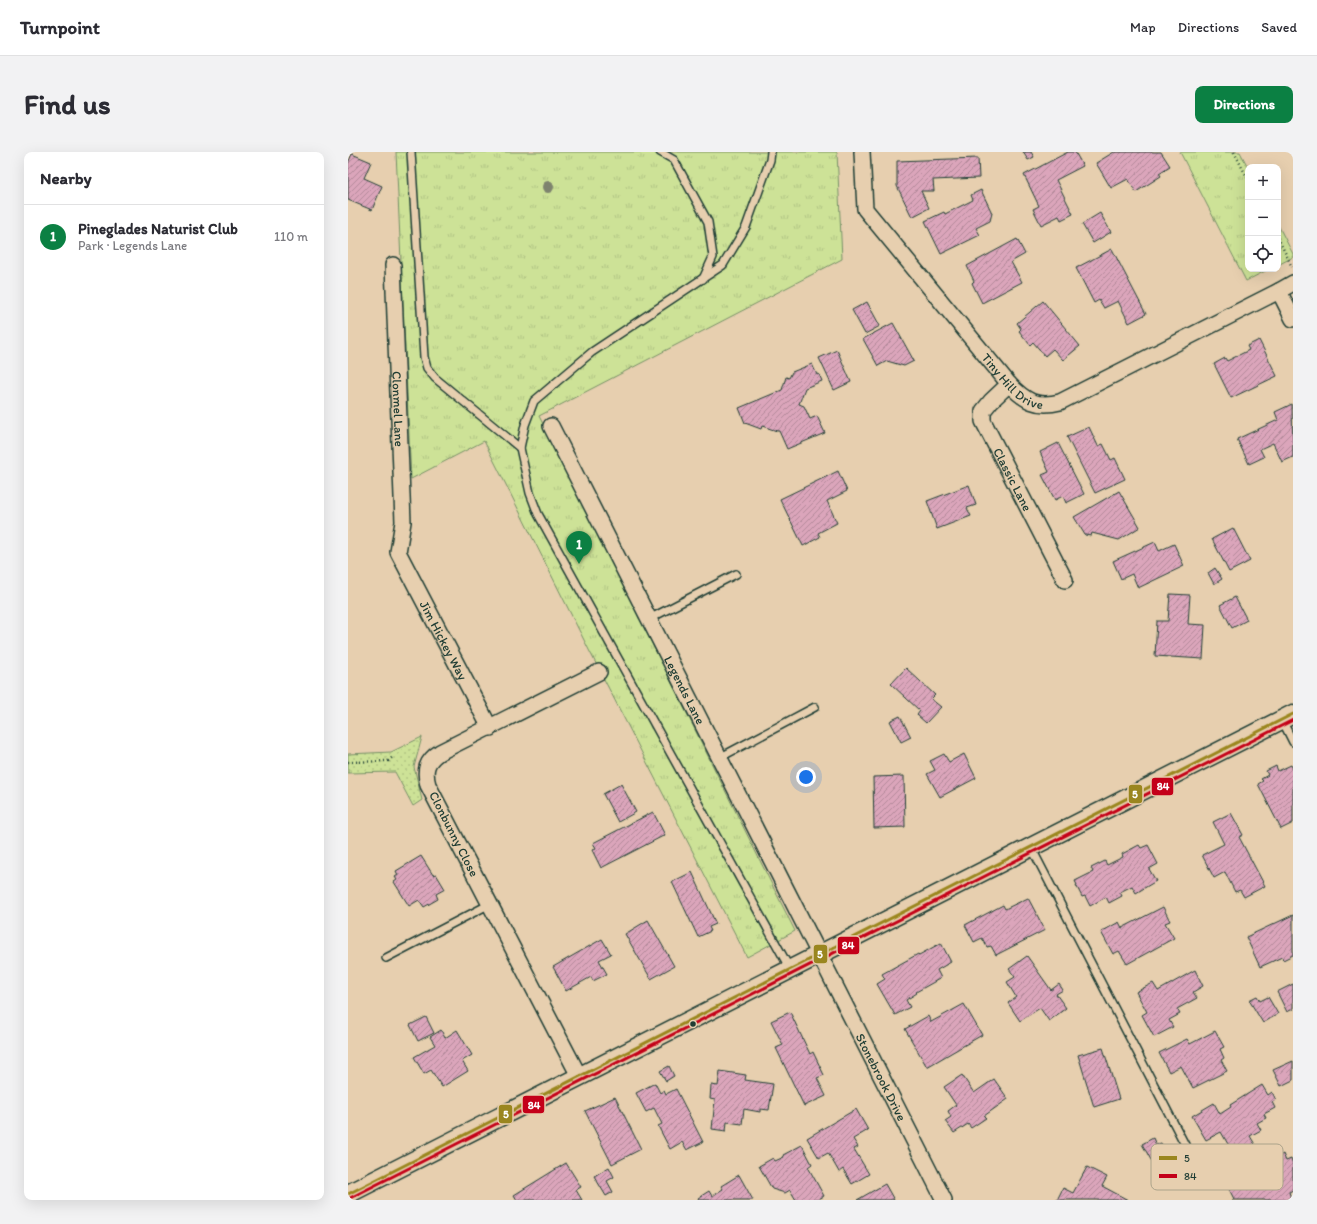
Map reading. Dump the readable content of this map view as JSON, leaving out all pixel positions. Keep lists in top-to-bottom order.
{
  "streets": {
    "street": [
      "Tiny Hill Drive",
      "Clonmel Lane",
      "Classic Lane",
      "Jim Hickey Way",
      "Legends Lane",
      "Clonbunny Close",
      "Stonebrook Drive"
    ]
  },
  "crossings": [
    ["Tiny Hill Drive", "Classic Lane"],
    ["Clonmel Lane", "Jim Hickey Way"],
    ["Jim Hickey Way", "Clonbunny Close"],
    ["Legends Lane", "Stonebrook Drive"]
  ],
  "lines": ["transit line 5", "transit line 84"],
  "legend": ["5", "84"],
  "page": {
    "header": "Turnpoint",
    "nav": ["Map", "Directions", "Saved"],
    "buttons": "Directions",
    "title": "Find us",
    "heading": "Nearby",
    "map_buttons": ["+", "−"],
    "list": [
      {
        "mark": "1",
        "name": "Pineglades Naturist Club",
        "note": "Park · Legends Lane",
        "value": "110 m"
      }
    ],
    "pins": "1"
  }
}
